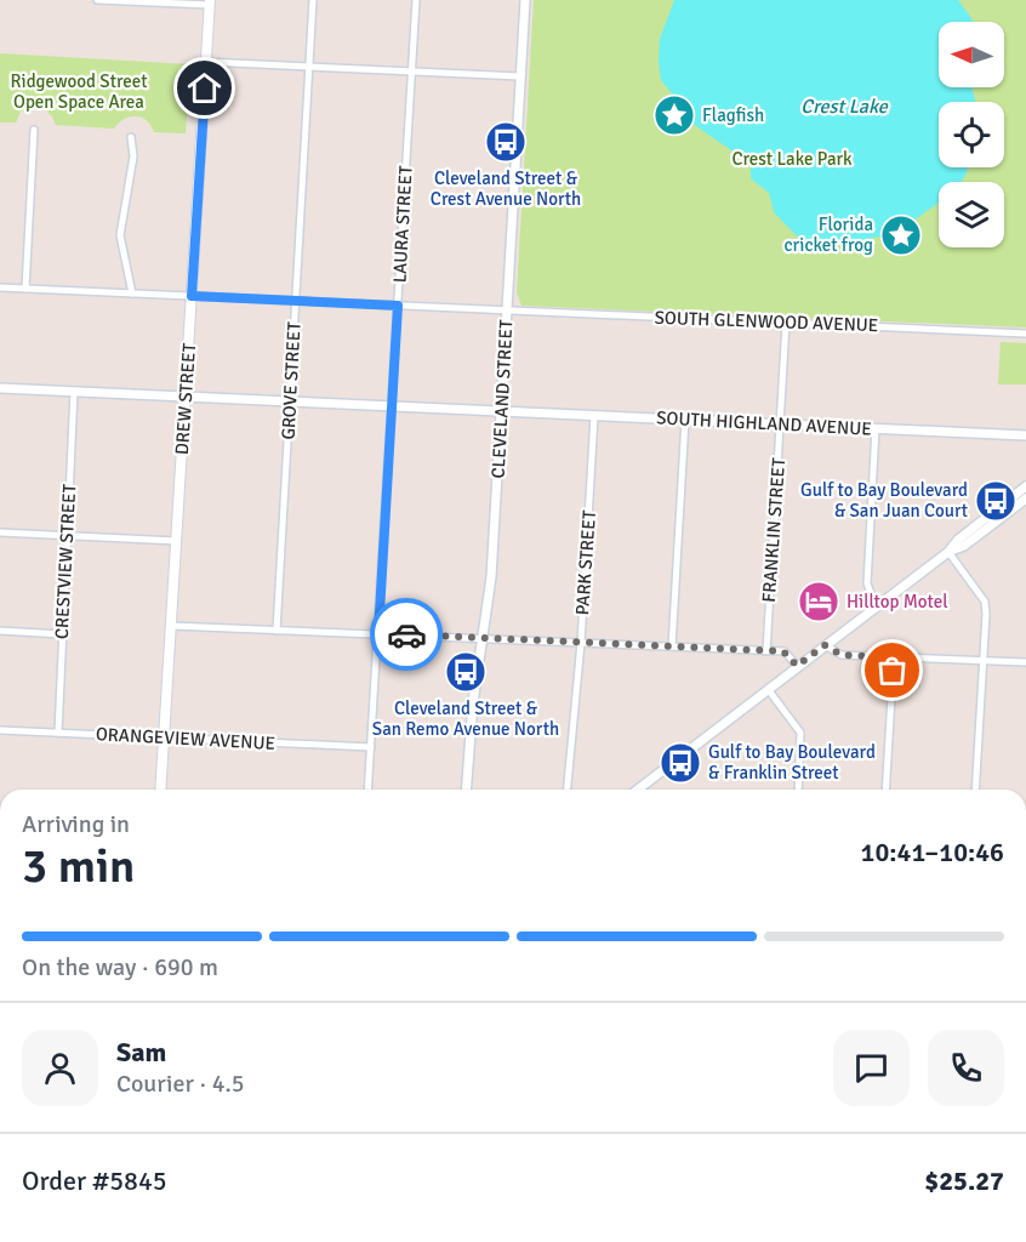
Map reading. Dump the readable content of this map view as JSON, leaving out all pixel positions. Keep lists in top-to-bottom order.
{
  "streets": {
    "main road": ["DREW STREET"],
    "street": [
      "LAURA STREET",
      "SOUTH GLENWOOD AVENUE",
      "GROVE STREET",
      "CLEVELAND STREET",
      "SOUTH HIGHLAND AVENUE",
      "FRANKLIN STREET",
      "CRESTVIEW STREET",
      "PARK STREET",
      "ORANGEVIEW AVENUE"
    ]
  },
  "crossings": [
    ["LAURA STREET", "SOUTH GLENWOOD AVENUE"],
    ["LAURA STREET", "SOUTH HIGHLAND AVENUE"],
    ["LAURA STREET", "ORANGEVIEW AVENUE"],
    ["SOUTH GLENWOOD AVENUE", "GROVE STREET"],
    ["SOUTH GLENWOOD AVENUE", "DREW STREET"],
    ["SOUTH GLENWOOD AVENUE", "CLEVELAND STREET"],
    ["SOUTH GLENWOOD AVENUE", "FRANKLIN STREET"],
    ["GROVE STREET", "SOUTH HIGHLAND AVENUE"],
    ["DREW STREET", "SOUTH HIGHLAND AVENUE"],
    ["DREW STREET", "ORANGEVIEW AVENUE"],
    ["CLEVELAND STREET", "SOUTH HIGHLAND AVENUE"],
    ["SOUTH HIGHLAND AVENUE", "FRANKLIN STREET"],
    ["SOUTH HIGHLAND AVENUE", "CRESTVIEW STREET"],
    ["SOUTH HIGHLAND AVENUE", "PARK STREET"],
    ["CRESTVIEW STREET", "ORANGEVIEW AVENUE"]
  ],
  "water": ["Crest Lake"],
  "parks": ["Ridgewood Street Open Space Area", "Crest Lake Park"],
  "places": {
    "place": ["Flagfish", "Florida cricket frog"],
    "bus stop": [
      "Cleveland Street & Crest Avenue North",
      "Gulf to Bay Boulevard & San Juan Court",
      "Cleveland Street & San Remo Avenue North",
      "Gulf to Bay Boulevard & Franklin Street"
    ],
    "hotel": ["Hilltop Motel"]
  },
  "north": "left",
  "page": {
    "heading": ["3 min", "Arriving in", "10:41–10:46"],
    "panel": [
      "Sam",
      "Courier · 4.5",
      "Order #5845",
      "$25.27"
    ],
    "bar": "On the way · 690 m"
  }
}
